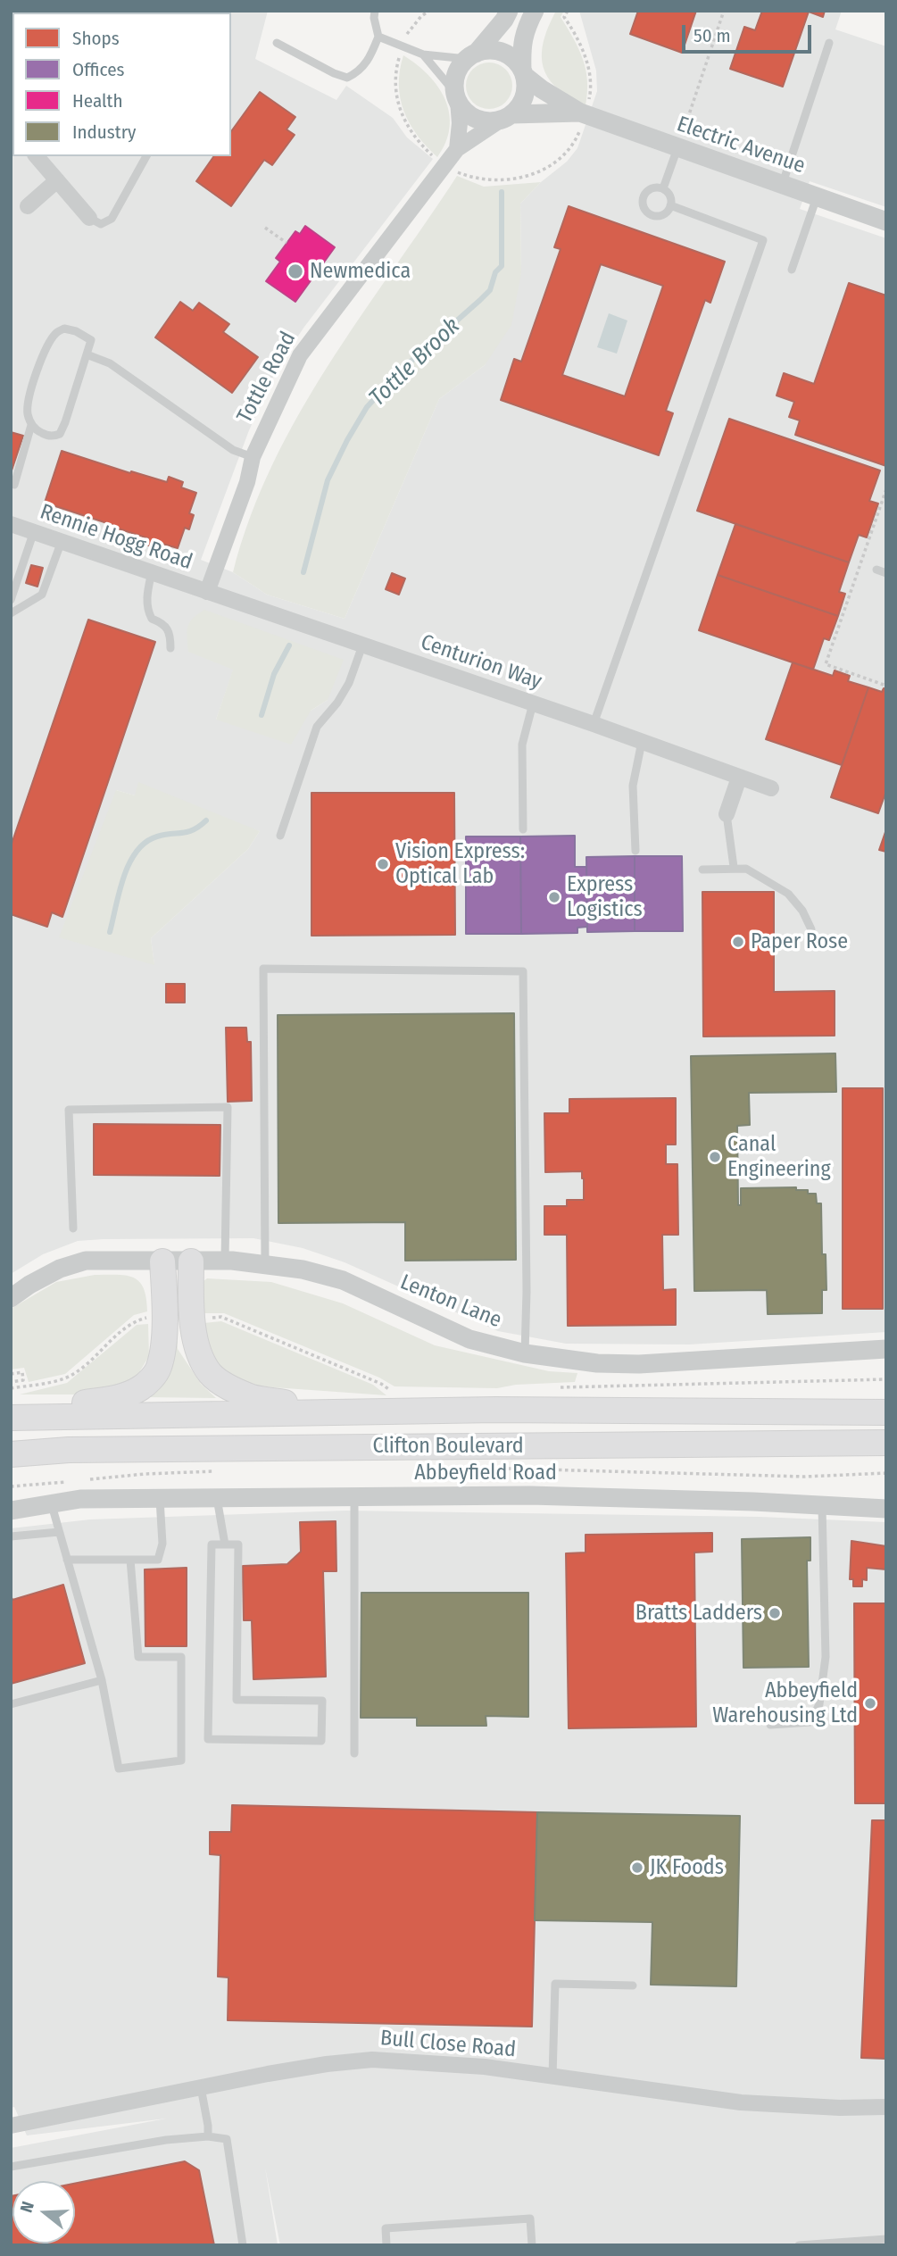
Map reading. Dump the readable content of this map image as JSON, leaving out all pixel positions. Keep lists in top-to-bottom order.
{
  "streets": {
    "highway": ["Clifton Boulevard"],
    "street": [
      "Electric Avenue",
      "Tottle Road",
      "Rennie Hogg Road",
      "Centurion Way",
      "Lenton Lane",
      "Abbeyfield Road",
      "Bull Close Road"
    ]
  },
  "crossings": [
    ["Electric Avenue", "Tottle Road"],
    ["Tottle Road", "Rennie Hogg Road"],
    ["Tottle Road", "Centurion Way"],
    ["Rennie Hogg Road", "Centurion Way"]
  ],
  "water": ["Tottle Brook"],
  "places": [
    "Newmedica",
    "Vision Express: Optical Lab",
    "Express Logistics",
    "Paper Rose",
    "Canal Engineering",
    "Bratts Ladders",
    "Abbeyfield Warehousing Ltd",
    "JK Foods"
  ],
  "legend": [
    "Shops",
    "Offices",
    "Health",
    "Industry"
  ],
  "scale_bar": "50 m",
  "north": "left"
}
